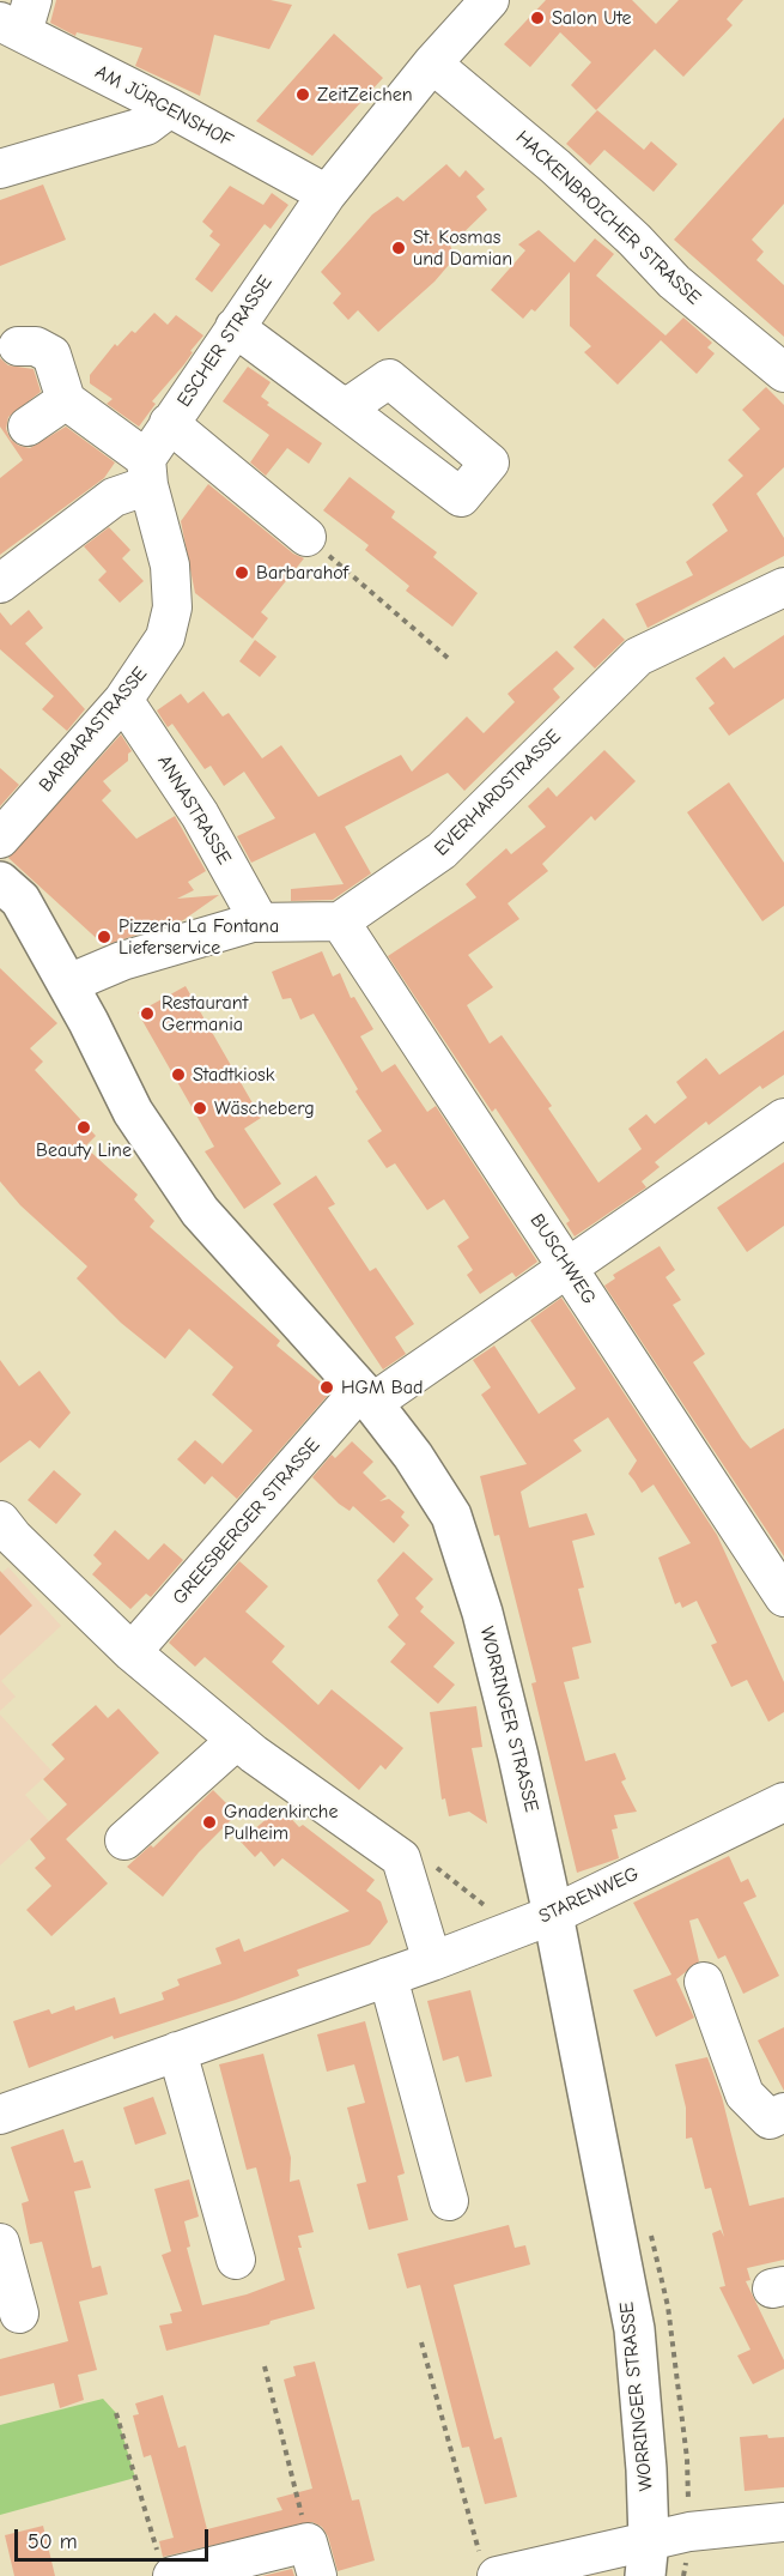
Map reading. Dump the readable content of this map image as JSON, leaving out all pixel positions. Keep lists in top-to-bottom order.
{
  "streets": {
    "main road": ["WORRINGER STRASSE"],
    "street": [
      "AM JÜRGENSHOF",
      "HACKENBROICHER STRASSE",
      "ESCHER STRASSE",
      "BARBARASTRASSE",
      "EVERHARDSTRASSE",
      "ANNASTRASSE",
      "BUSCHWEG",
      "GREESBERGER STRASSE",
      "STARENWEG"
    ]
  },
  "crossings": [
    ["AM JÜRGENSHOF", "ESCHER STRASSE"],
    ["HACKENBROICHER STRASSE", "ESCHER STRASSE"],
    ["ESCHER STRASSE", "BARBARASTRASSE"],
    ["BARBARASTRASSE", "ANNASTRASSE"],
    ["EVERHARDSTRASSE", "BUSCHWEG"],
    ["BUSCHWEG", "GREESBERGER STRASSE"],
    ["GREESBERGER STRASSE", "WORRINGER STRASSE"],
    ["WORRINGER STRASSE", "STARENWEG"]
  ],
  "places": [
    "Salon Ute",
    "ZeitZeichen",
    "St. Kosmas und Damian",
    "Barbarahof",
    "Pizzeria La Fontana Lieferservice",
    "Restaurant Germania",
    "Stadtkiosk",
    "Wäscheberg",
    "Beauty Line",
    "HGM Bad",
    "Gnadenkirche Pulheim"
  ],
  "scale_bar": "50 m"
}
